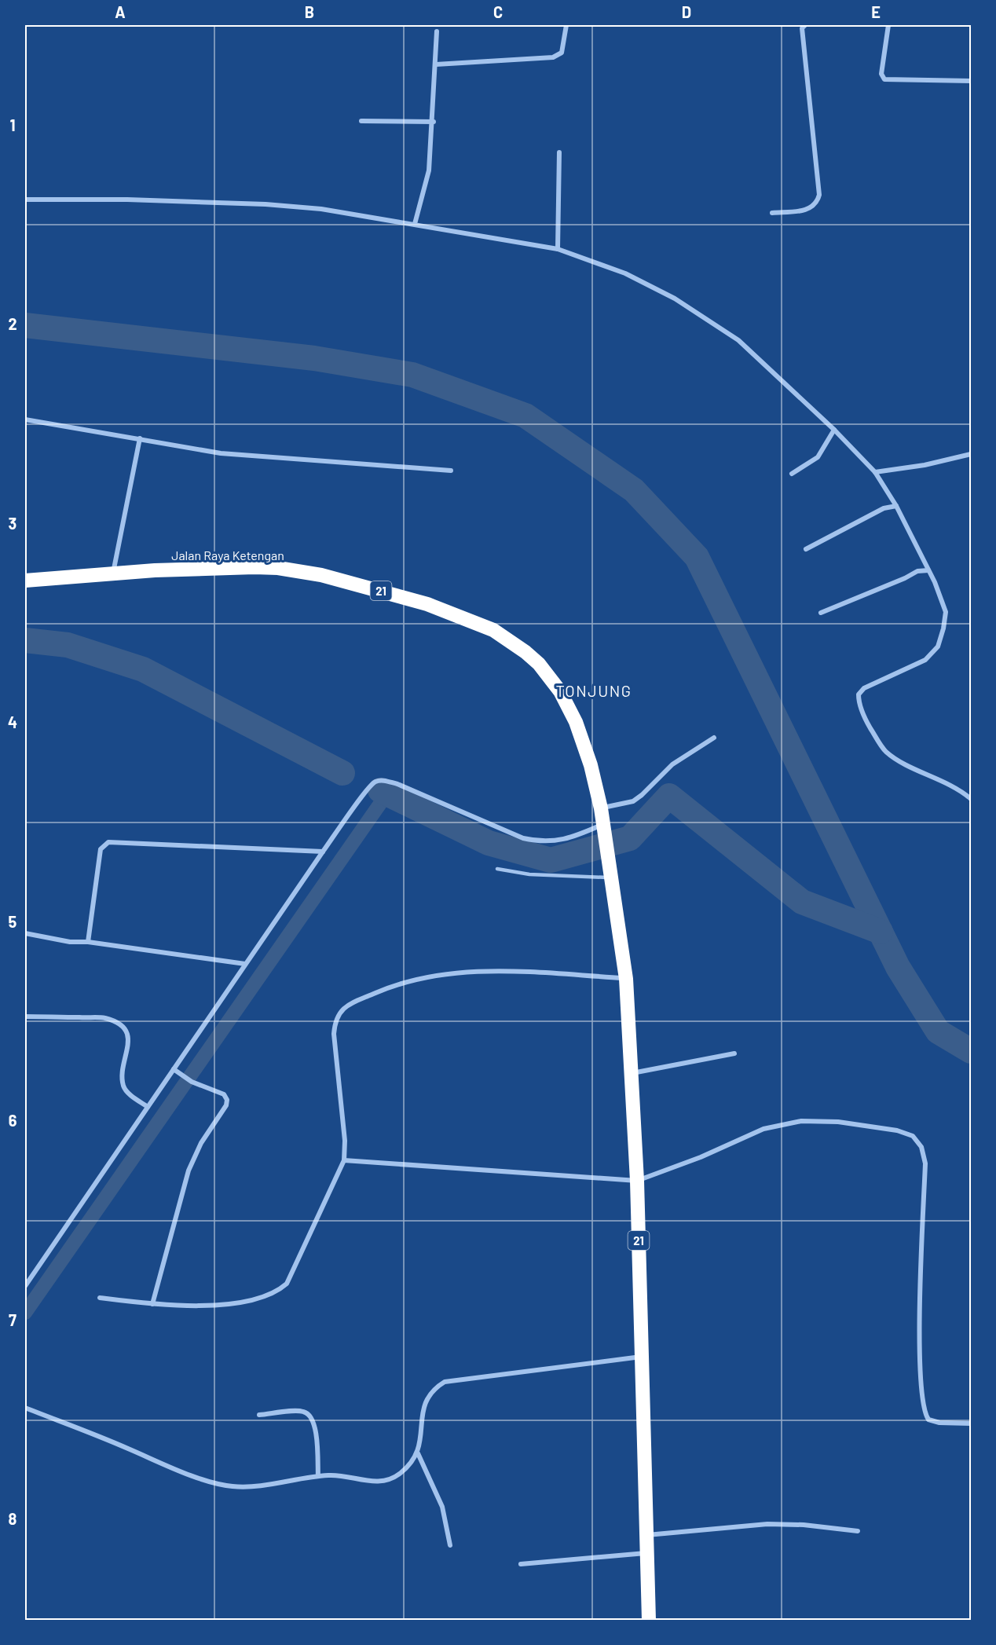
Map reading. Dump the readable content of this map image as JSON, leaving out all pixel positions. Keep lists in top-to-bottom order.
{
  "streets": {
    "highway": ["Jalan Raya Ketengan", "21"]
  },
  "crossings": [
    ["Jalan Raya Ketengan", "21"]
  ],
  "districts": ["TONJUNG"],
  "grid": {
    "columns": [
      "A",
      "B",
      "C",
      "D",
      "E"
    ],
    "rows": [
      "1",
      "2",
      "3",
      "4",
      "5",
      "6",
      "7",
      "8"
    ]
  }
}
